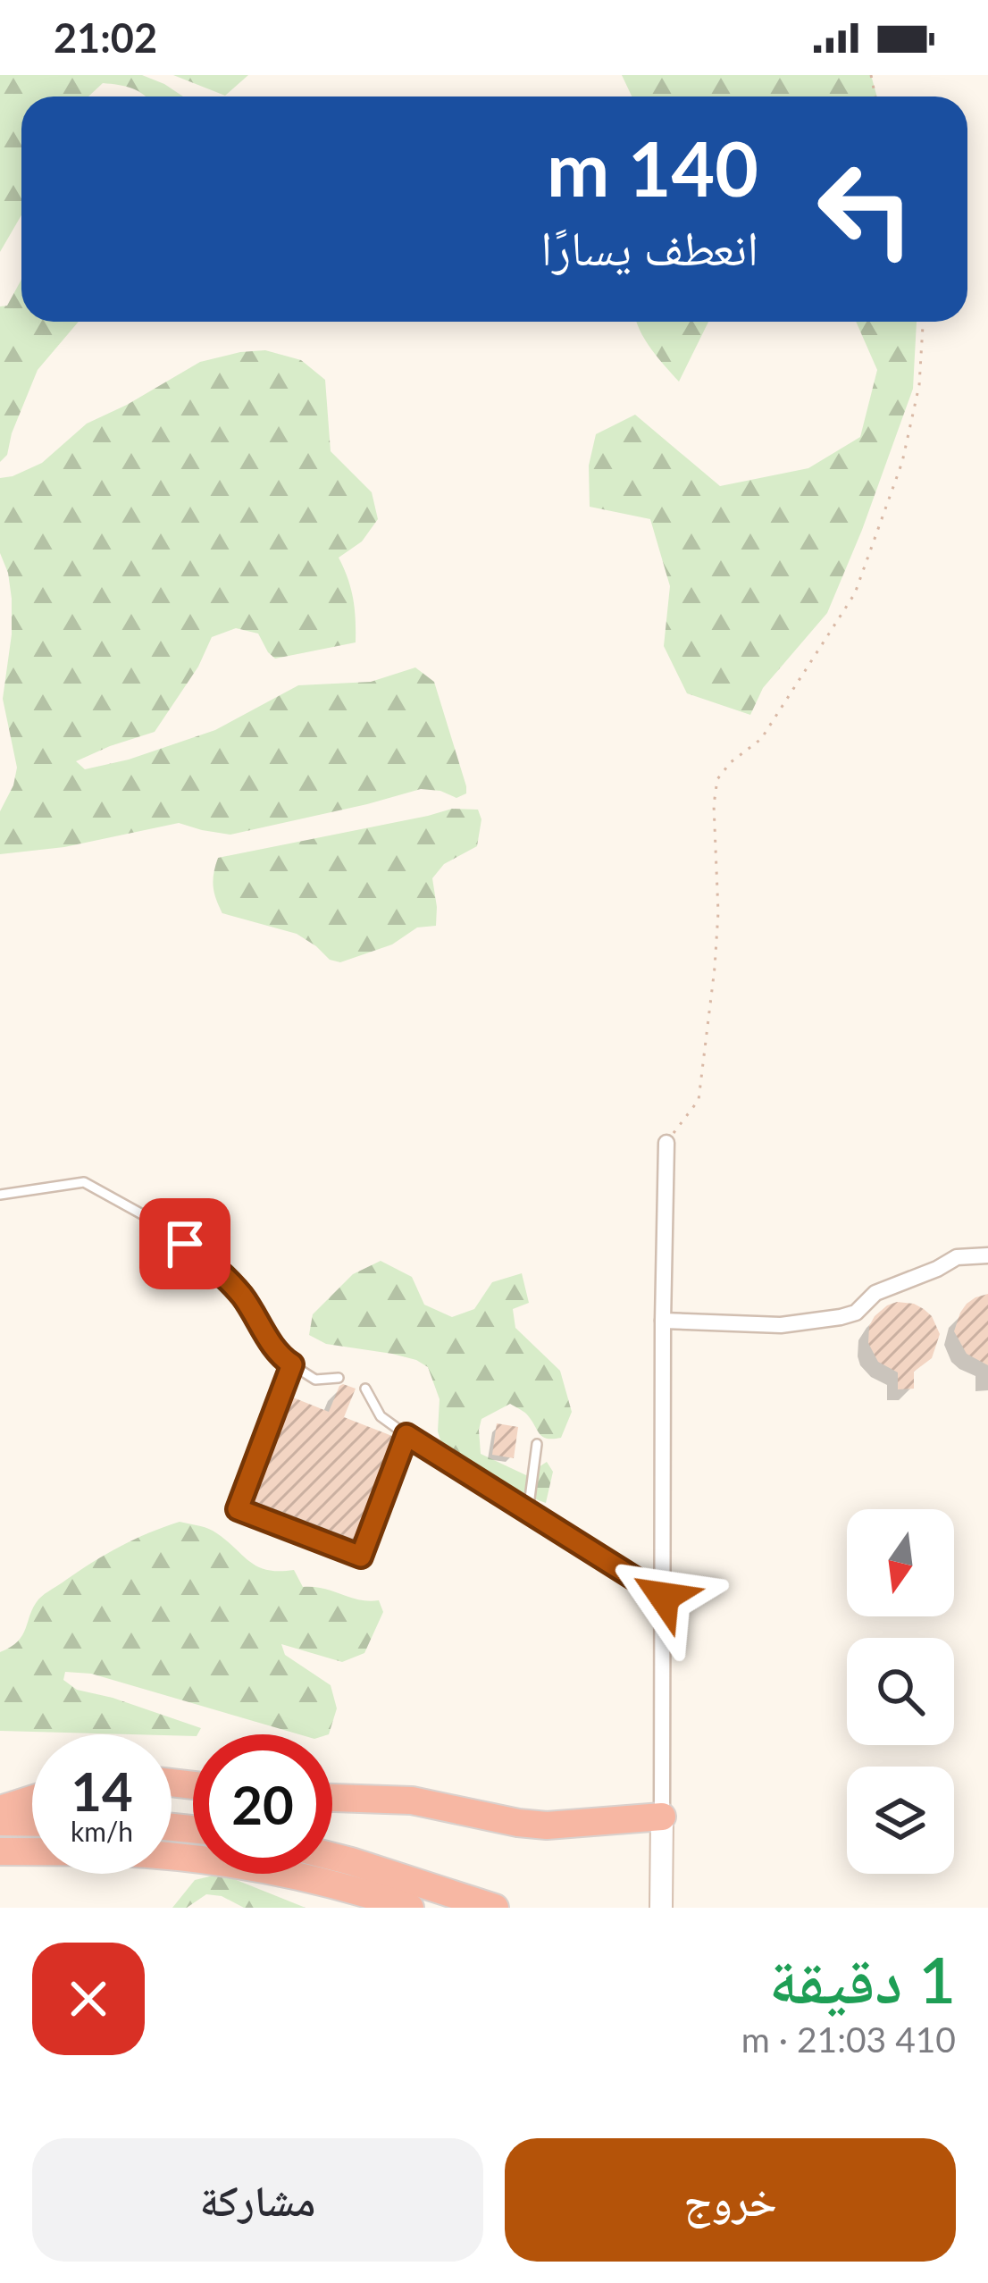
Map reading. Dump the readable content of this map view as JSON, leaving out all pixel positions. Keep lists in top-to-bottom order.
{
  "north": "bottom",
  "page": {
    "status": "21:02",
    "turn": ["140 m", "انعطف يسارًا"],
    "speed": "14 km/h",
    "limit": "20",
    "heading": ["1 دقيقة", "410 m · 21:03"],
    "buttons": ["خروج", "مشاركة"]
  }
}
